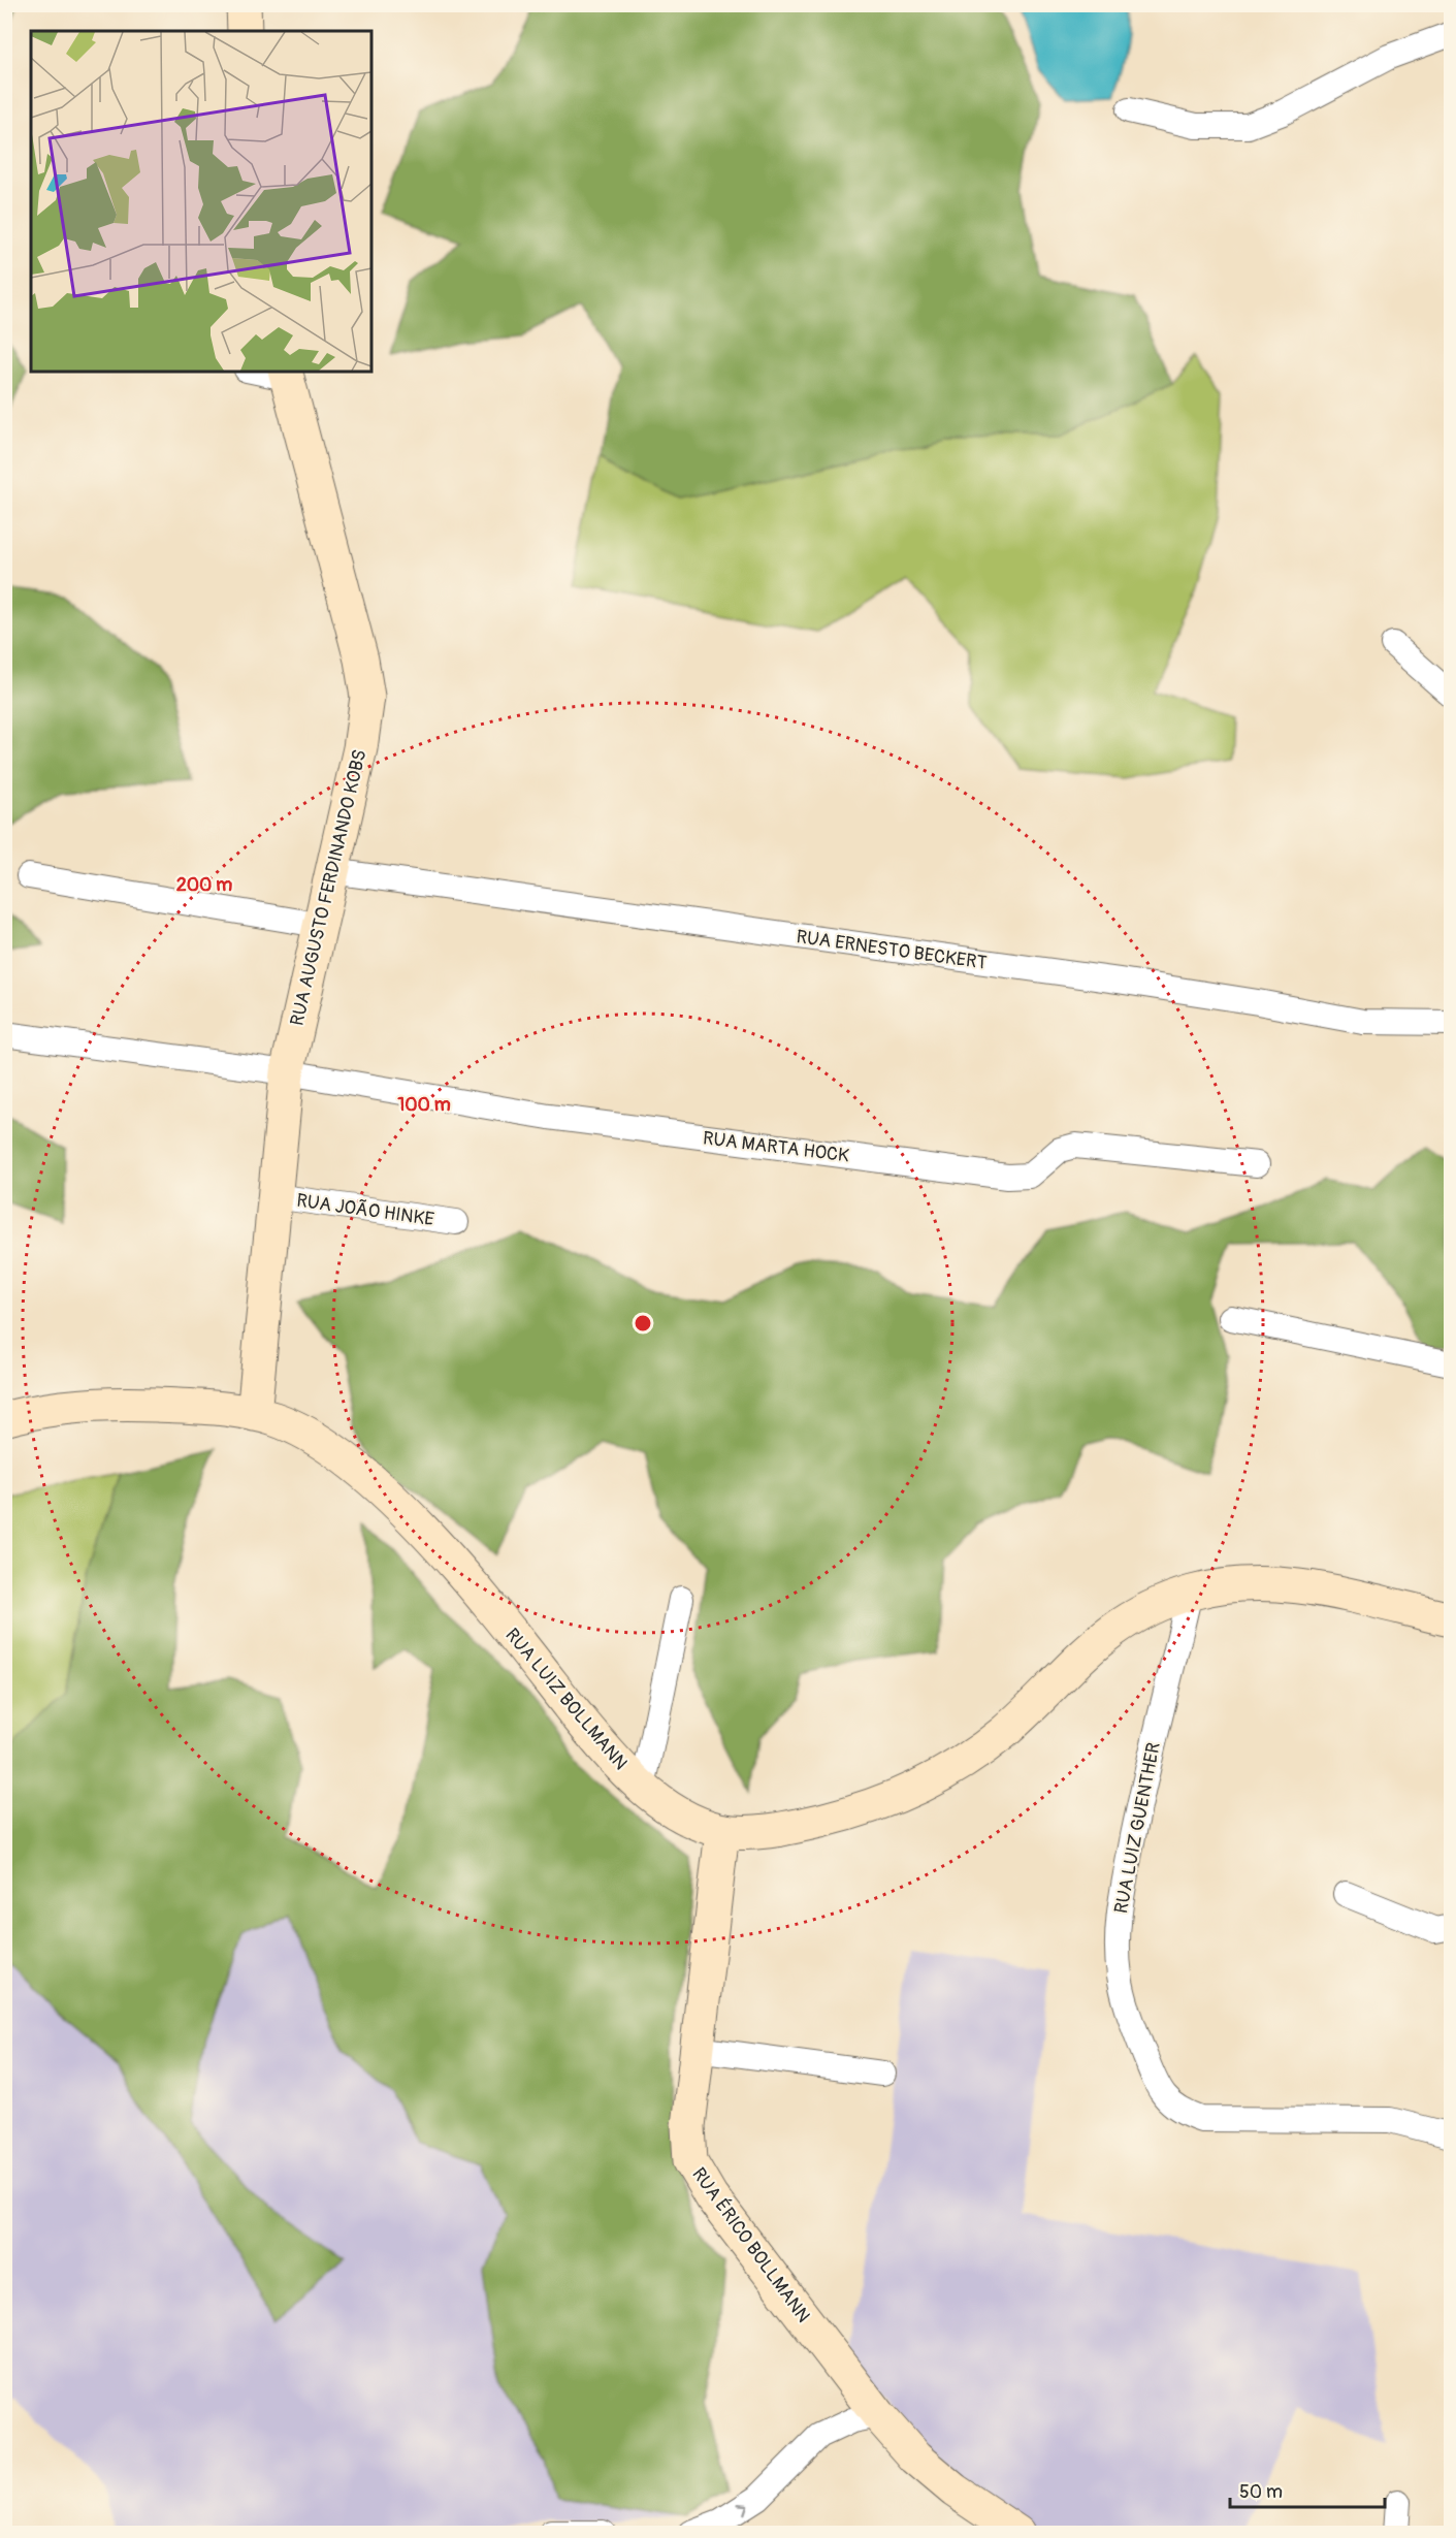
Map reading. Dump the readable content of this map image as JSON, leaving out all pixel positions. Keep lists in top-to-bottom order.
{
  "streets": {
    "street": [
      "RUA AUGUSTO FERDINANDO KOBS",
      "RUA ERNESTO BECKERT",
      "RUA MARTA HOCK",
      "RUA JOÃO HINKE",
      "RUA LUIZ BOLLMANN",
      "RUA LUIZ GUENTHER",
      "RUA ÉRICO BOLLMANN"
    ]
  },
  "crossings": [
    ["RUA AUGUSTO FERDINANDO KOBS", "RUA ERNESTO BECKERT"],
    ["RUA AUGUSTO FERDINANDO KOBS", "RUA MARTA HOCK"],
    ["RUA AUGUSTO FERDINANDO KOBS", "RUA JOÃO HINKE"],
    ["RUA AUGUSTO FERDINANDO KOBS", "RUA LUIZ BOLLMANN"],
    ["RUA LUIZ BOLLMANN", "RUA LUIZ GUENTHER"],
    ["RUA LUIZ BOLLMANN", "RUA ÉRICO BOLLMANN"]
  ],
  "scale_bar": "50 m",
  "rings": ["200 m", "100 m"]
}
